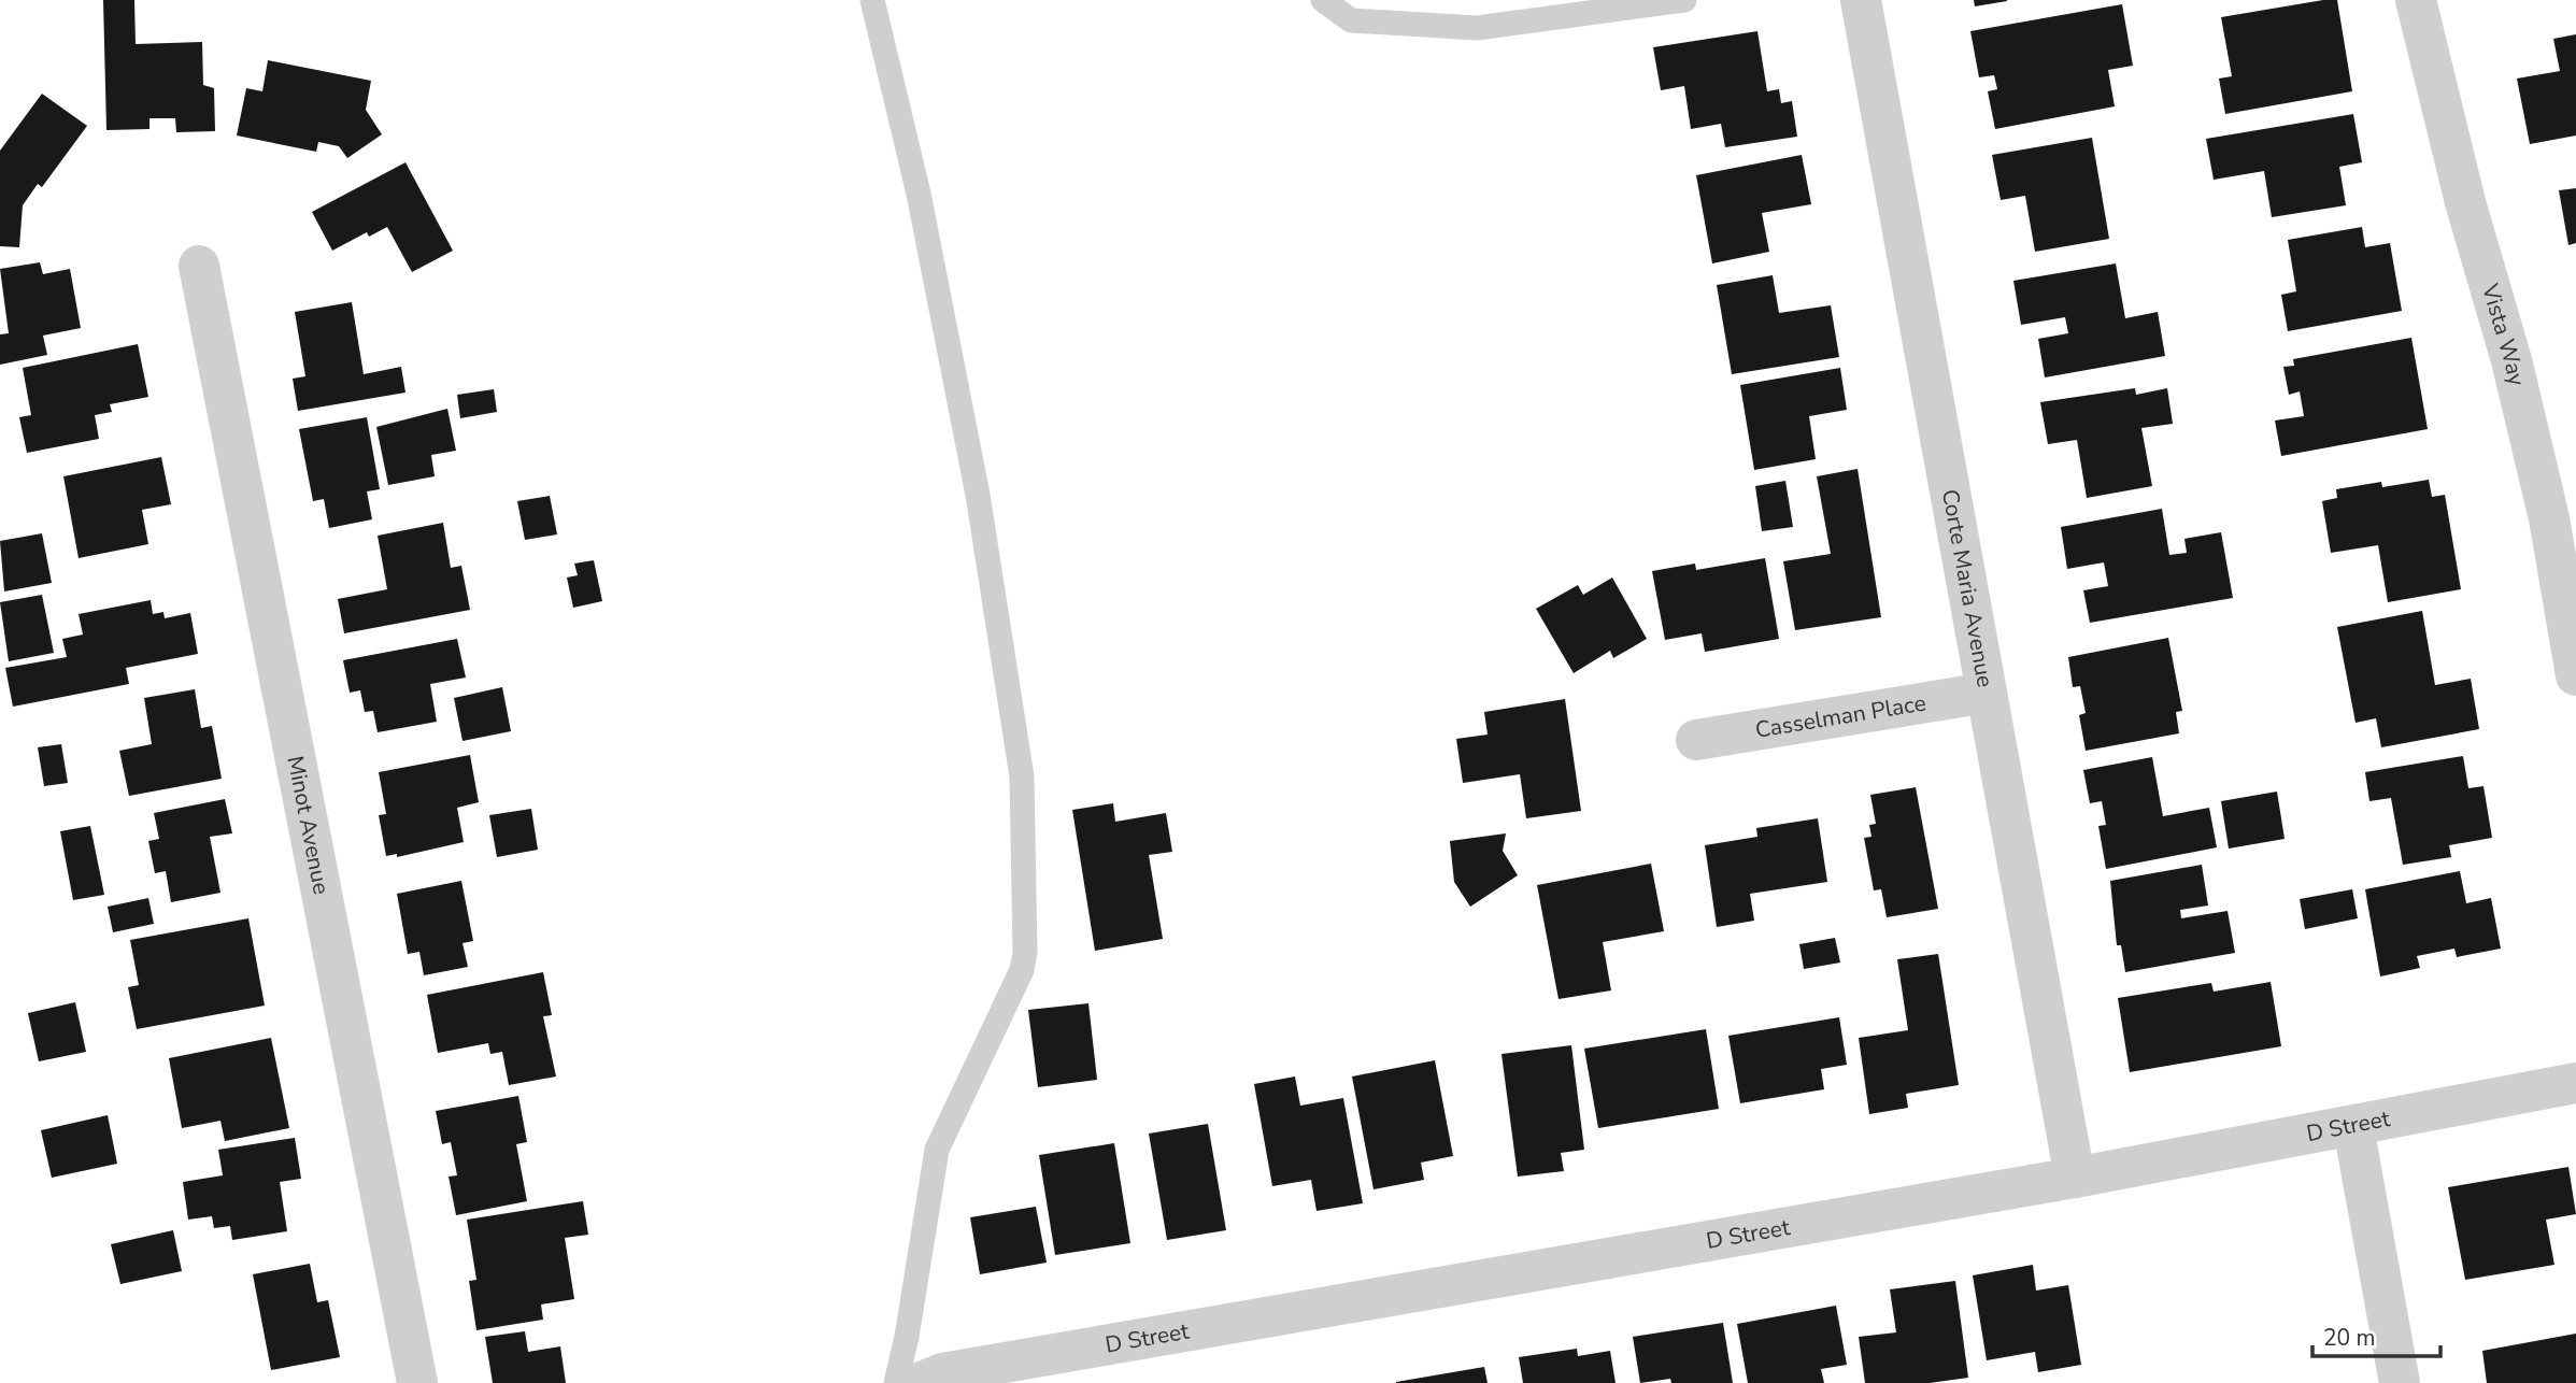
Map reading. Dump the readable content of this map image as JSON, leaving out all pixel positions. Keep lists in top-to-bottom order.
{
  "streets": {
    "street": [
      "Vista Way",
      "Corte Maria Avenue",
      "Casselman Place",
      "Minot Avenue",
      "D Street"
    ]
  },
  "crossings": [
    ["Corte Maria Avenue", "Casselman Place"],
    ["Corte Maria Avenue", "D Street"]
  ],
  "scale_bar": "20 m"
}
